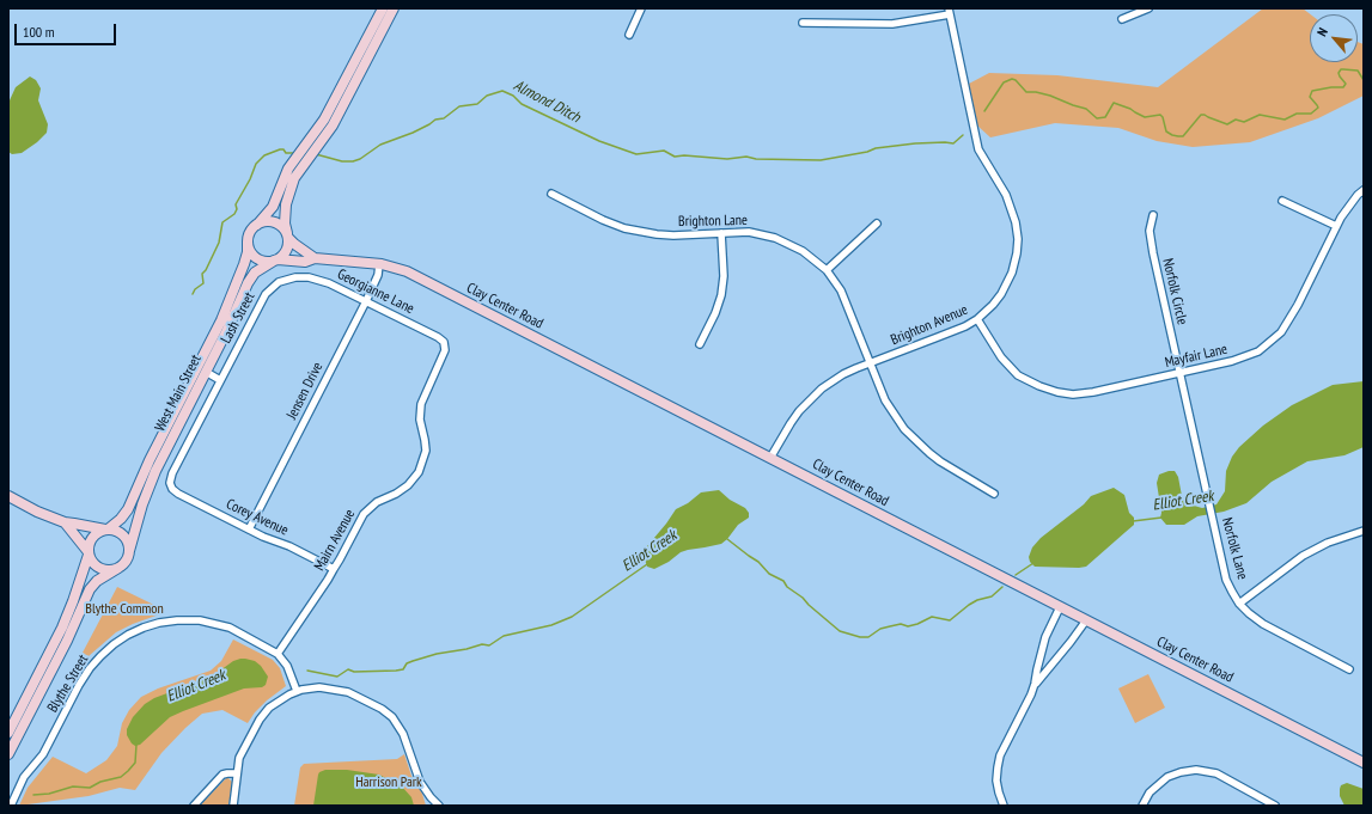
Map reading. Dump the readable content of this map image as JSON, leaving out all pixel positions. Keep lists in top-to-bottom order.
{
  "streets": {
    "street": [
      "Brighton Lane",
      "Georgianne Lane",
      "Norfolk Circle",
      "Clay Center Road",
      "Lash Street",
      "Brighton Avenue",
      "Mayfair Lane",
      "Jensen Drive",
      "West Main Street",
      "Corey Avenue",
      "Mairn Avenue",
      "Norfolk Lane",
      "Blythe Street"
    ]
  },
  "crossings": [
    ["Brighton Lane", "Brighton Avenue"],
    ["Georgianne Lane", "Lash Street"],
    ["Georgianne Lane", "Jensen Drive"],
    ["Georgianne Lane", "Mairn Avenue"],
    ["Norfolk Circle", "Mayfair Lane"],
    ["Norfolk Circle", "Norfolk Lane"],
    ["Clay Center Road", "Brighton Avenue"],
    ["Clay Center Road", "Jensen Drive"],
    ["Clay Center Road", "West Main Street"],
    ["Lash Street", "Corey Avenue"],
    ["Brighton Avenue", "Mayfair Lane"],
    ["Mayfair Lane", "Norfolk Lane"],
    ["Jensen Drive", "Corey Avenue"],
    ["Corey Avenue", "Mairn Avenue"],
    ["Mairn Avenue", "Blythe Street"]
  ],
  "water": ["Almond Ditch", "Elliot Creek"],
  "parks": ["Blythe Common", "Harrison Park"],
  "scale_bar": "100 m",
  "north": "top left"
}
